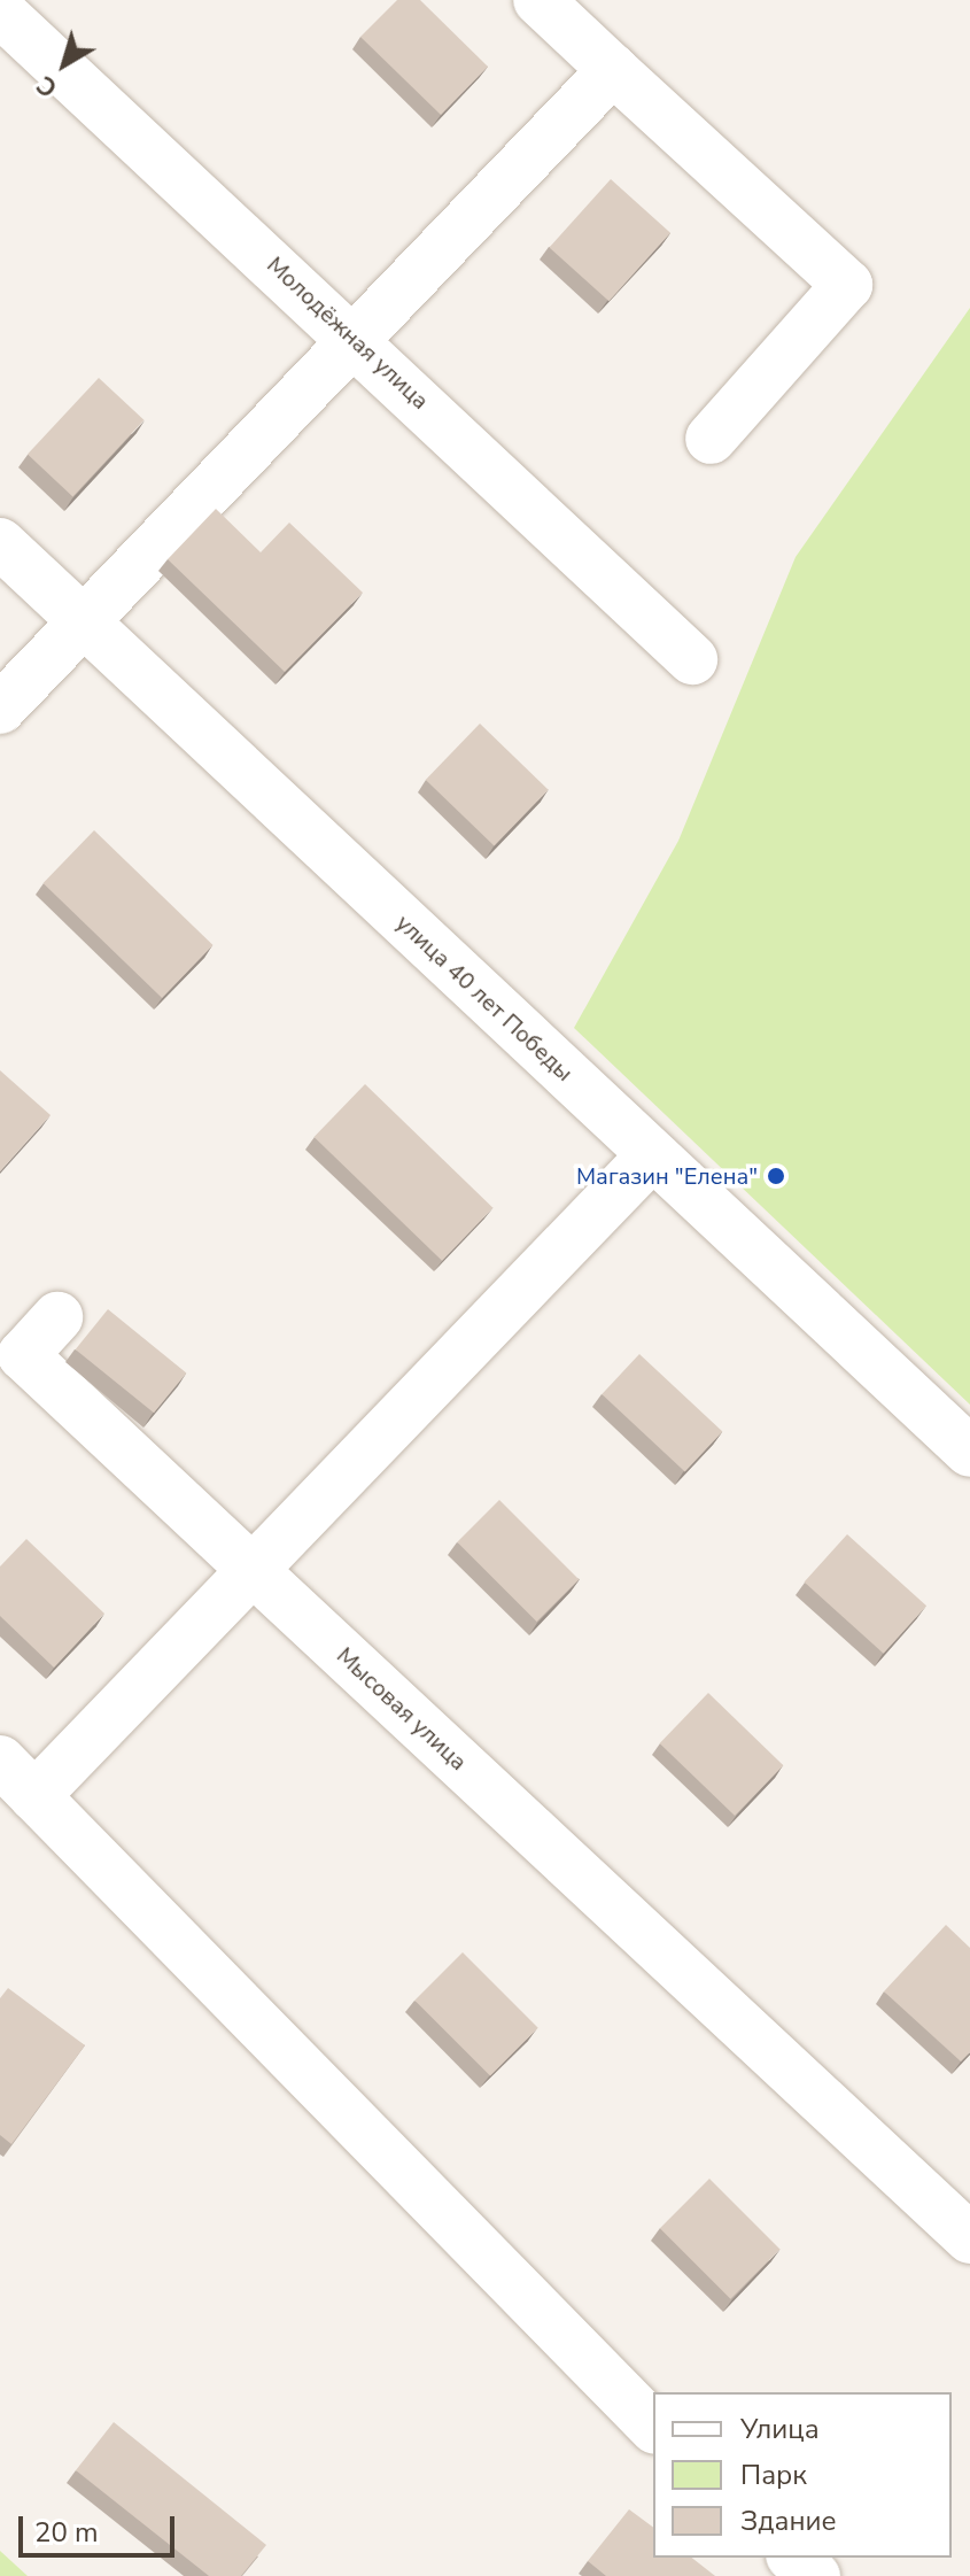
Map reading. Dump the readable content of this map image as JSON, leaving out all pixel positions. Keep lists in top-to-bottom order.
{
  "streets": {
    "street": ["Молодёжная улица", "улица 40 лет Победы", "Мысовая улица"]
  },
  "places": ["Магазин \"Елена\""],
  "legend": ["Улица", "Парк", "Здание"],
  "scale_bar": "20 m",
  "north": "bottom left"
}
